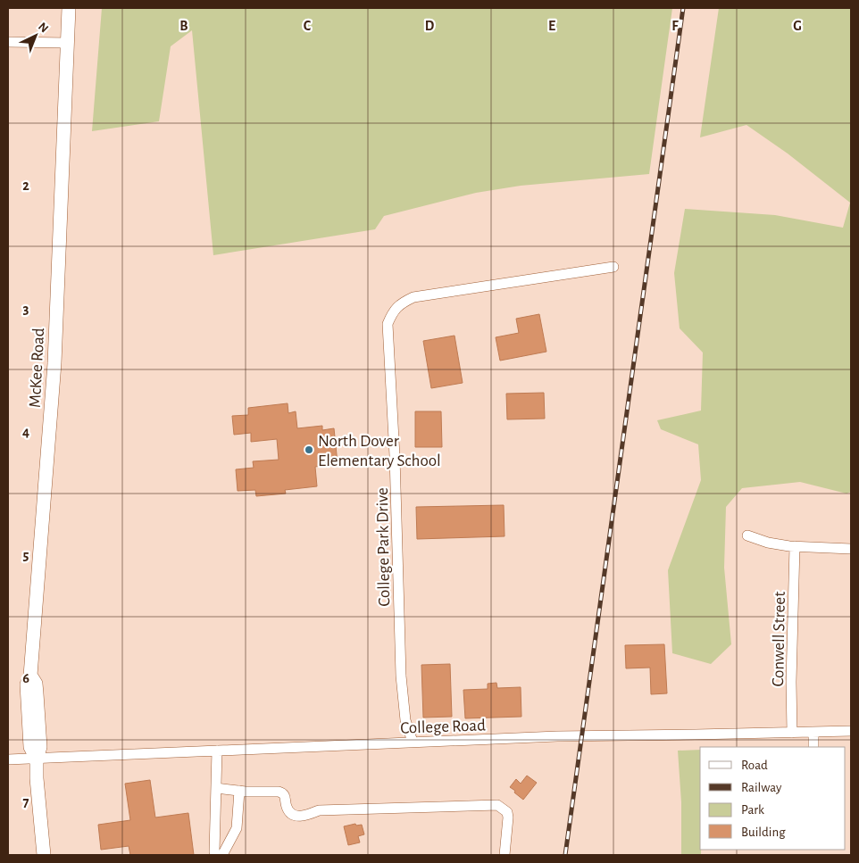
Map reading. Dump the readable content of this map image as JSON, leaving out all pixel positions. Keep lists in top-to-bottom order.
{
  "streets": {
    "main road": ["McKee Road"],
    "street": ["College Park Drive", "Conwell Street", "College Road"]
  },
  "crossings": [
    ["McKee Road", "College Road"],
    ["College Park Drive", "College Road"],
    ["Conwell Street", "College Road"]
  ],
  "places": ["North Dover Elementary School"],
  "legend": [
    "Road",
    "Railway",
    "Park",
    "Building"
  ],
  "north": "top right",
  "grid": {
    "columns": [
      "B",
      "C",
      "D",
      "E",
      "F",
      "G"
    ],
    "rows": [
      "2",
      "3",
      "4",
      "5",
      "6",
      "7"
    ]
  }
}
